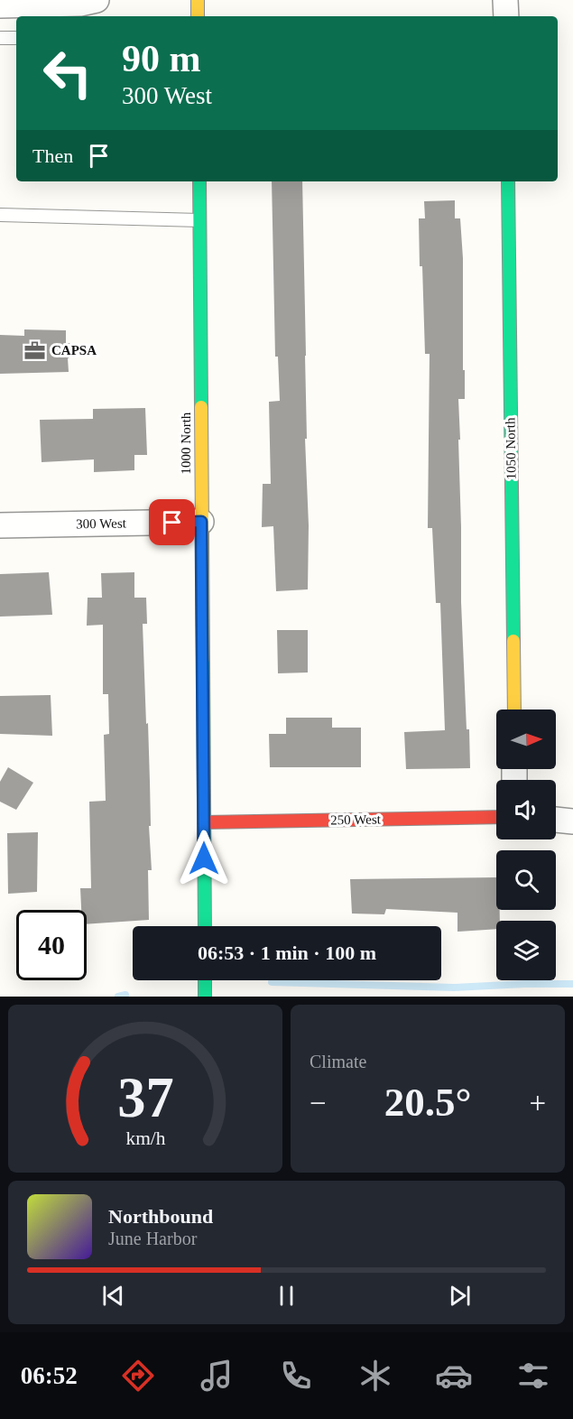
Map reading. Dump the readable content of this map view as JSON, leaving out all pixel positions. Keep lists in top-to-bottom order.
{
  "streets": {
    "street": [
      "1000 North",
      "1050 North",
      "300 West",
      "250 West"
    ]
  },
  "crossings": [
    ["1000 North", "300 West"],
    ["1000 North", "250 West"]
  ],
  "places": {
    "office": ["CAPSA"]
  },
  "north": "right",
  "page": {
    "turn": ["90 m", "300 West"],
    "then": "Then",
    "limit": "40",
    "trip": "06:53 · 1 min · 100 m",
    "tile": "Climate",
    "heat": ["−", "20.5°", "+"],
    "song": ["Northbound", "June Harbor"],
    "tabs": "06:52",
    "gauge": ["37", "km/h"]
  }
}
